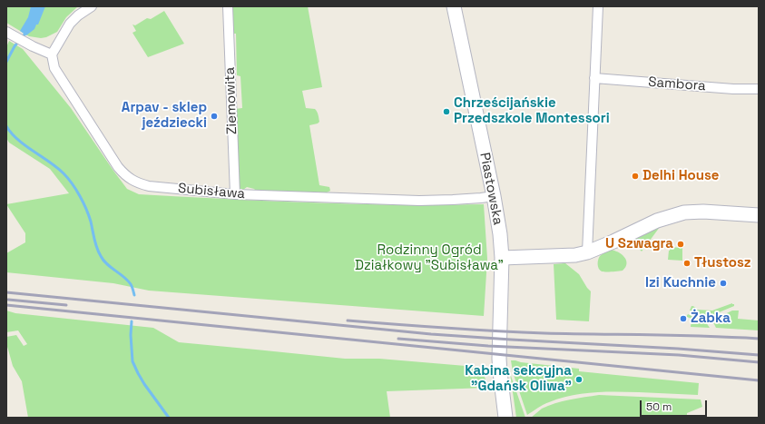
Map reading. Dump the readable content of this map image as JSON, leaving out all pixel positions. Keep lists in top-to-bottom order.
{
  "streets": {
    "street": [
      "Sambora",
      "Ziemowita",
      "Piastowska",
      "Subisława"
    ]
  },
  "crossings": [
    ["Ziemowita", "Subisława"],
    ["Piastowska", "Subisława"]
  ],
  "parks": ["Rodzinny Ogród Działkowy \"Subisława\""],
  "places": [
    "Chrześcijańskie Przedszkole Montessori",
    "Arpav - sklep jeździecki",
    "Delhi House",
    "U Szwagra",
    "Tłustosz",
    "Izi Kuchnie",
    "Żabka",
    "Kabina sekcyjna \"Gdańsk Oliwa\""
  ],
  "scale_bar": "50 m"
}
